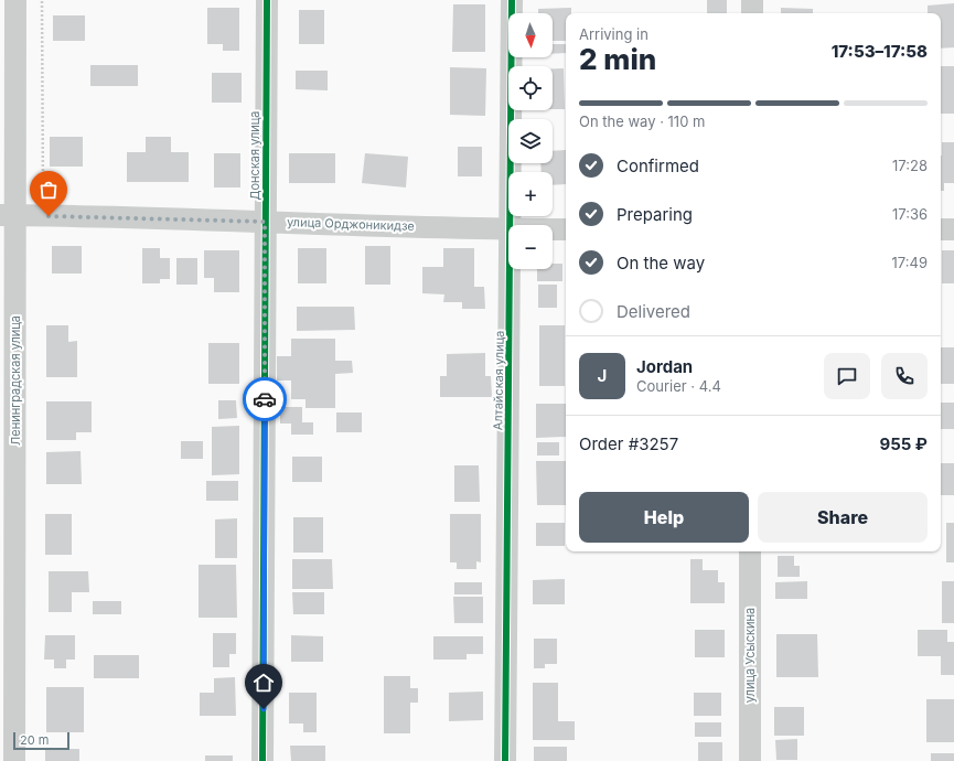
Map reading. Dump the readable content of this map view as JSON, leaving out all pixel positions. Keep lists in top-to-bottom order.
{
  "streets": {
    "street": [
      "Донская улица",
      "улица Орджоникидзе",
      "Ленинградская улица",
      "Алтайская улица",
      "улица Усыскина"
    ]
  },
  "crossings": [
    ["Донская улица", "улица Орджоникидзе"],
    ["улица Орджоникидзе", "Ленинградская улица"]
  ],
  "scale_bar": "20 m",
  "north": "bottom",
  "page": {
    "map_buttons": ["+", "−"],
    "heading": ["2 min", "Arriving in", "17:53–17:58"],
    "panel": [
      "Jordan",
      "Courier · 4.4",
      "Order #3257",
      "955 ₽"
    ],
    "bar": "On the way · 110 m",
    "list": [
      ["Confirmed", "17:28"],
      ["Preparing", "17:36"],
      ["On the way", "17:49"],
      "Delivered"
    ],
    "round": "J",
    "buttons": ["Help", "Share"],
    "scale": "20 m"
  }
}
